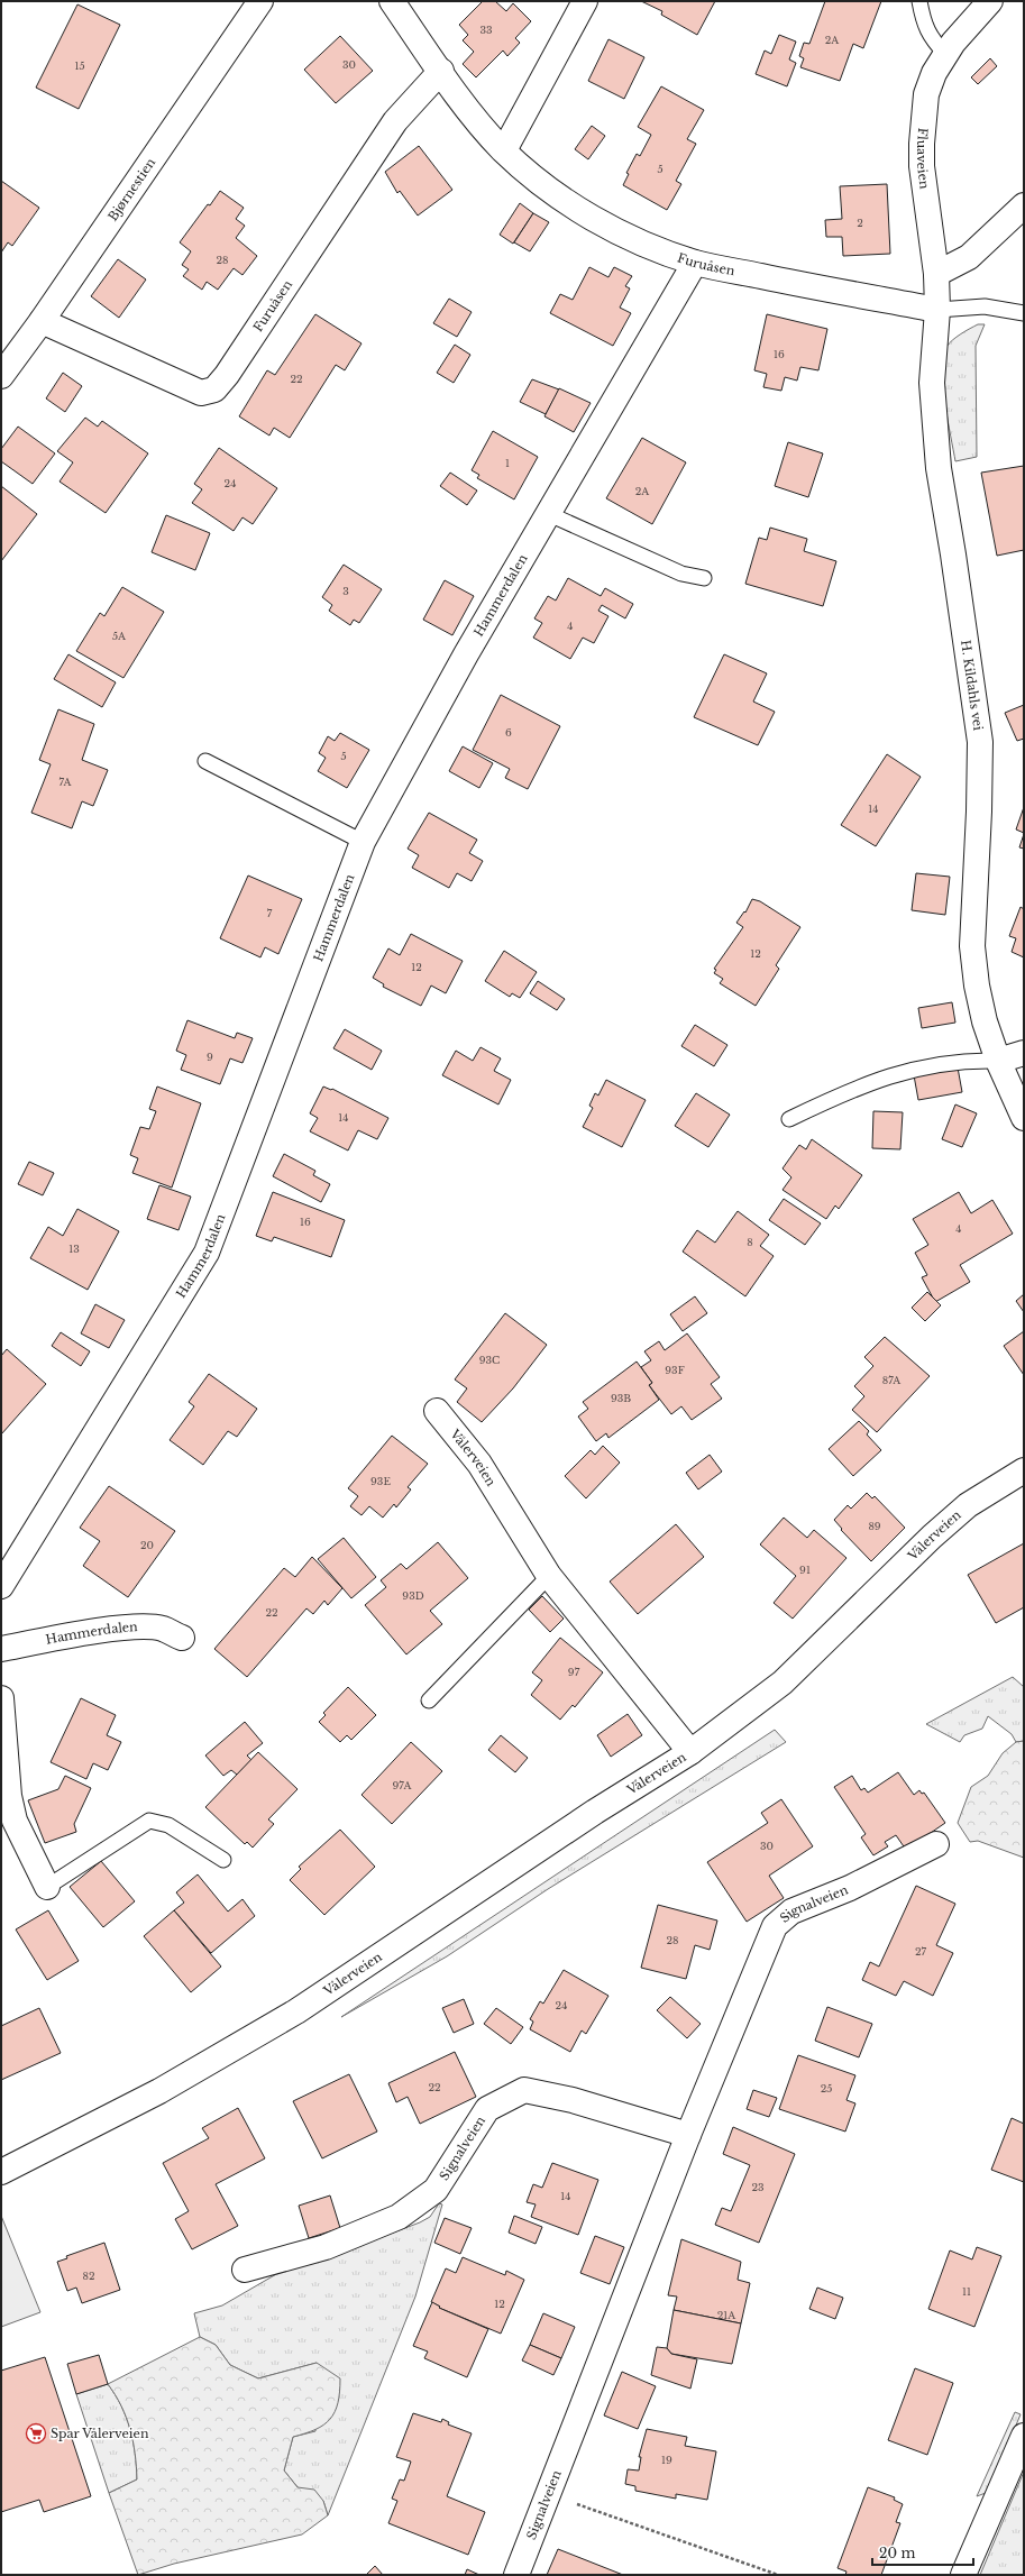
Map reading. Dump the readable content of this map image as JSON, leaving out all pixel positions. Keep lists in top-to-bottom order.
{
  "streets": {
    "street": [
      "Fluaveien",
      "Bjørnestien",
      "Furuåsen",
      "Hammerdalen",
      "H. Kildahls vei",
      "Vålerveien",
      "Signalveien"
    ]
  },
  "crossings": [
    ["Fluaveien", "Furuåsen"],
    ["Fluaveien", "H. Kildahls vei"],
    ["Bjørnestien", "Furuåsen"],
    ["Furuåsen", "Hammerdalen"],
    ["Furuåsen", "H. Kildahls vei"]
  ],
  "places": {
    "supermarket": ["Spar Vålerveien"]
  },
  "house_numbers": [
    "33",
    "2A",
    "30",
    "15",
    "5",
    "2",
    "28",
    "16",
    "22",
    "1",
    "24",
    "2A",
    "3",
    "4",
    "5A",
    "6",
    "5",
    "7A",
    "14",
    "7",
    "12",
    "12",
    "9",
    "14",
    "16",
    "4",
    "8",
    "13",
    "93C",
    "93F",
    "87A",
    "93B",
    "93E",
    "89",
    "20",
    "91",
    "93D",
    "22",
    "97",
    "97A",
    "30",
    "28",
    "27",
    "24",
    "22",
    "25",
    "23",
    "14",
    "82",
    "11",
    "12",
    "21A",
    "19"
  ],
  "scale_bar": "20 m"
}
